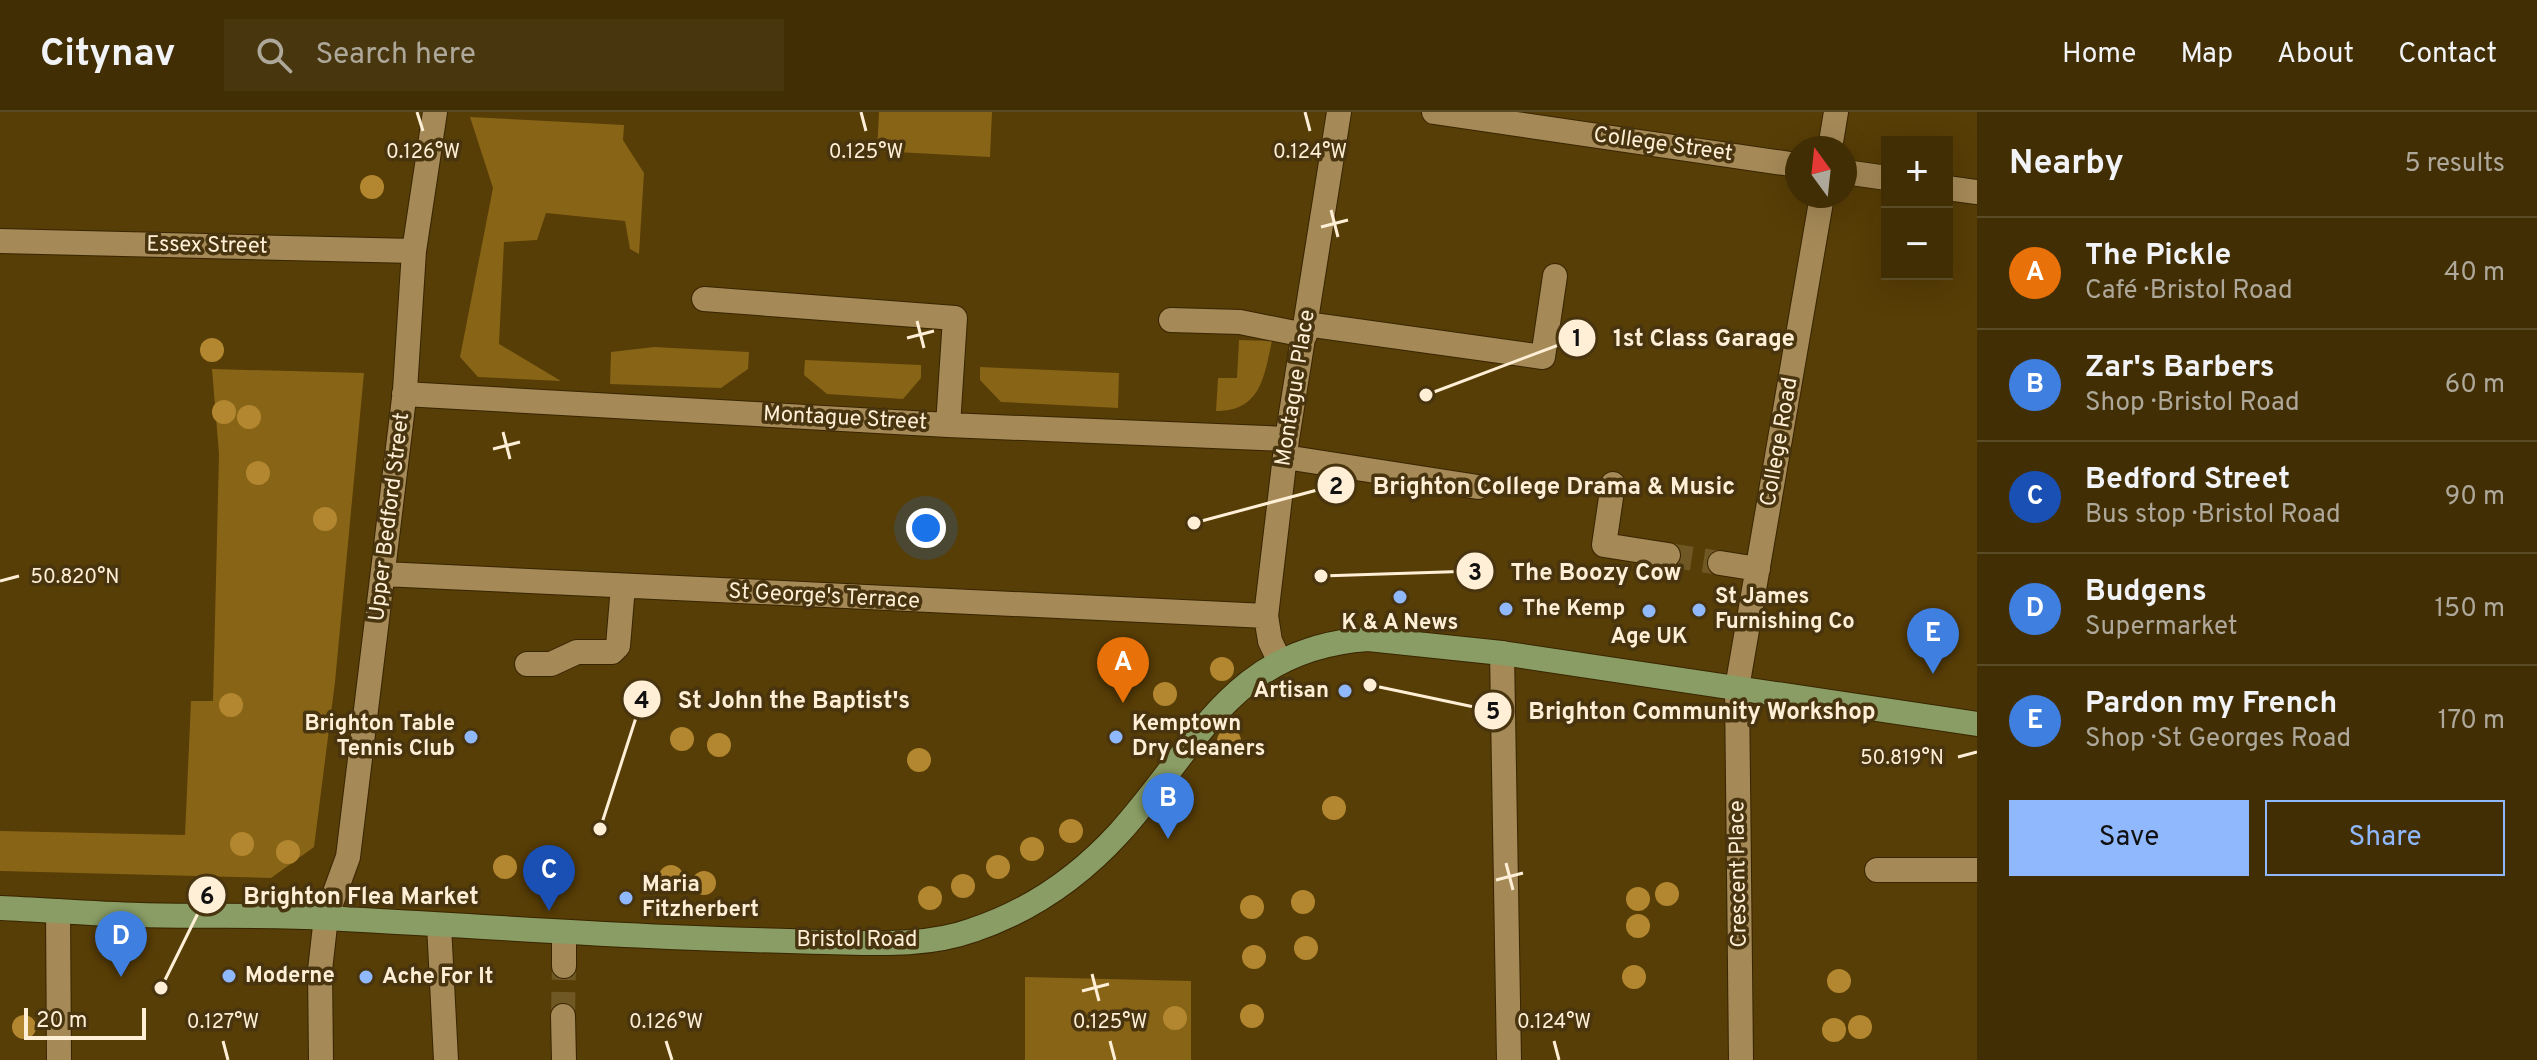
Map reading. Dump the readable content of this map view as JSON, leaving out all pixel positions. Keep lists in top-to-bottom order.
{
  "streets": {
    "main road": ["Bristol Road"],
    "street": [
      "College Street",
      "Essex Street",
      "Montague Place",
      "Montague Street",
      "College Road",
      "Upper Bedford Street",
      "St George's Terrace",
      "Crescent Place"
    ]
  },
  "crossings": [
    ["Essex Street", "Upper Bedford Street"],
    ["Montague Place", "Montague Street"],
    ["Montague Place", "St George's Terrace"],
    ["Montague Place", "Bristol Road"],
    ["Montague Street", "Upper Bedford Street"],
    ["College Road", "Crescent Place"],
    ["College Road", "Bristol Road"],
    ["Upper Bedford Street", "St George's Terrace"],
    ["Upper Bedford Street", "Bristol Road"],
    ["Crescent Place", "Bristol Road"]
  ],
  "places": [
    "1st Class Garage",
    "Brighton College Drama & Music",
    "The Boozy Cow",
    "K & A News",
    "The Kemp",
    "St James Furnishing Co",
    "Age UK",
    "Brighton Community Workshop",
    "Artisan",
    "Brighton Table Tennis Club",
    "Kemptown Dry Cleaners",
    "St John the Baptist's",
    "Maria Fitzherbert",
    "Moderne",
    "Ache For It",
    "Brighton Flea Market"
  ],
  "scale_bar": "20 m",
  "north": "top",
  "page": {
    "header": "Citynav",
    "search": "Search here",
    "nav": [
      "Home",
      "Map",
      "About",
      "Contact"
    ],
    "heading": ["Nearby", "5 results"],
    "map_buttons": ["+", "−"],
    "list": [
      {
        "mark": "A",
        "name": "The Pickle",
        "note": "Café · Bristol Road",
        "value": "40 m"
      },
      {
        "mark": "B",
        "name": "Zar's Barbers",
        "note": "Shop · Bristol Road",
        "value": "60 m"
      },
      {
        "mark": "C",
        "name": "Bedford Street",
        "note": "Bus stop · Bristol Road",
        "value": "90 m"
      },
      {
        "mark": "D",
        "name": "Budgens",
        "note": "Supermarket",
        "value": "150 m"
      },
      {
        "mark": "E",
        "name": "Pardon my French",
        "note": "Shop · St Georges Road",
        "value": "170 m"
      }
    ],
    "pins": [
      "E",
      "A",
      "B",
      "C",
      "D"
    ],
    "buttons": ["Save", "Share"],
    "scale": "20 m"
  },
  "coordinates": [
    "0.126°W",
    "0.125°W",
    "0.124°W",
    "50.820°N",
    "50.819°N",
    "0.127°W"
  ]
}
